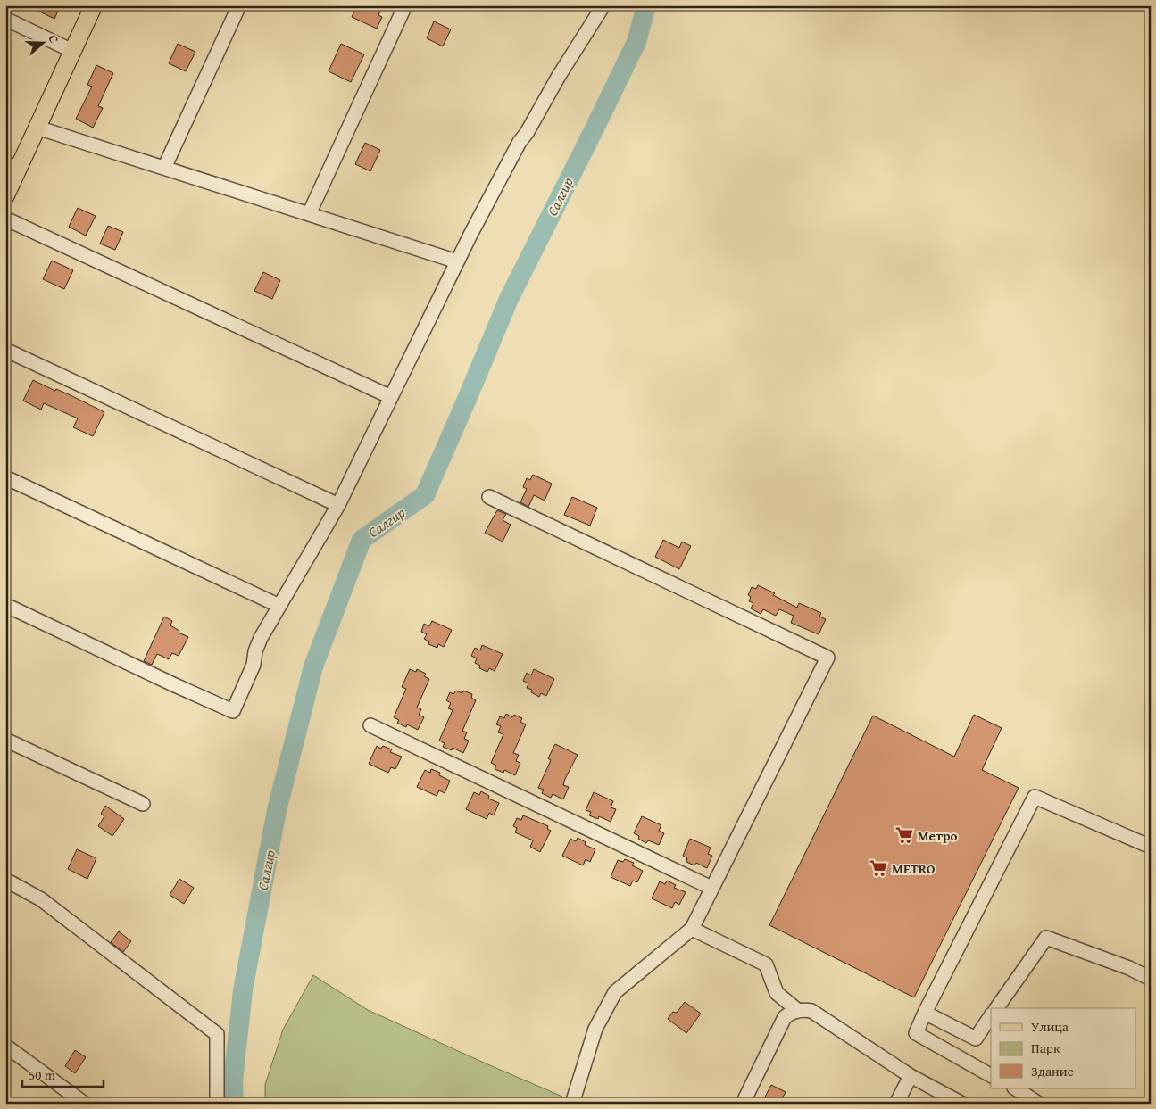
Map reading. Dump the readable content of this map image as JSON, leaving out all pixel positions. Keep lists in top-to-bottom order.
{
  "water": ["Салгир"],
  "places": {
    "supermarket": ["Метро", "METRO"]
  },
  "legend": ["Улица", "Парк", "Здание"],
  "scale_bar": "50 m",
  "north": "right"
}
